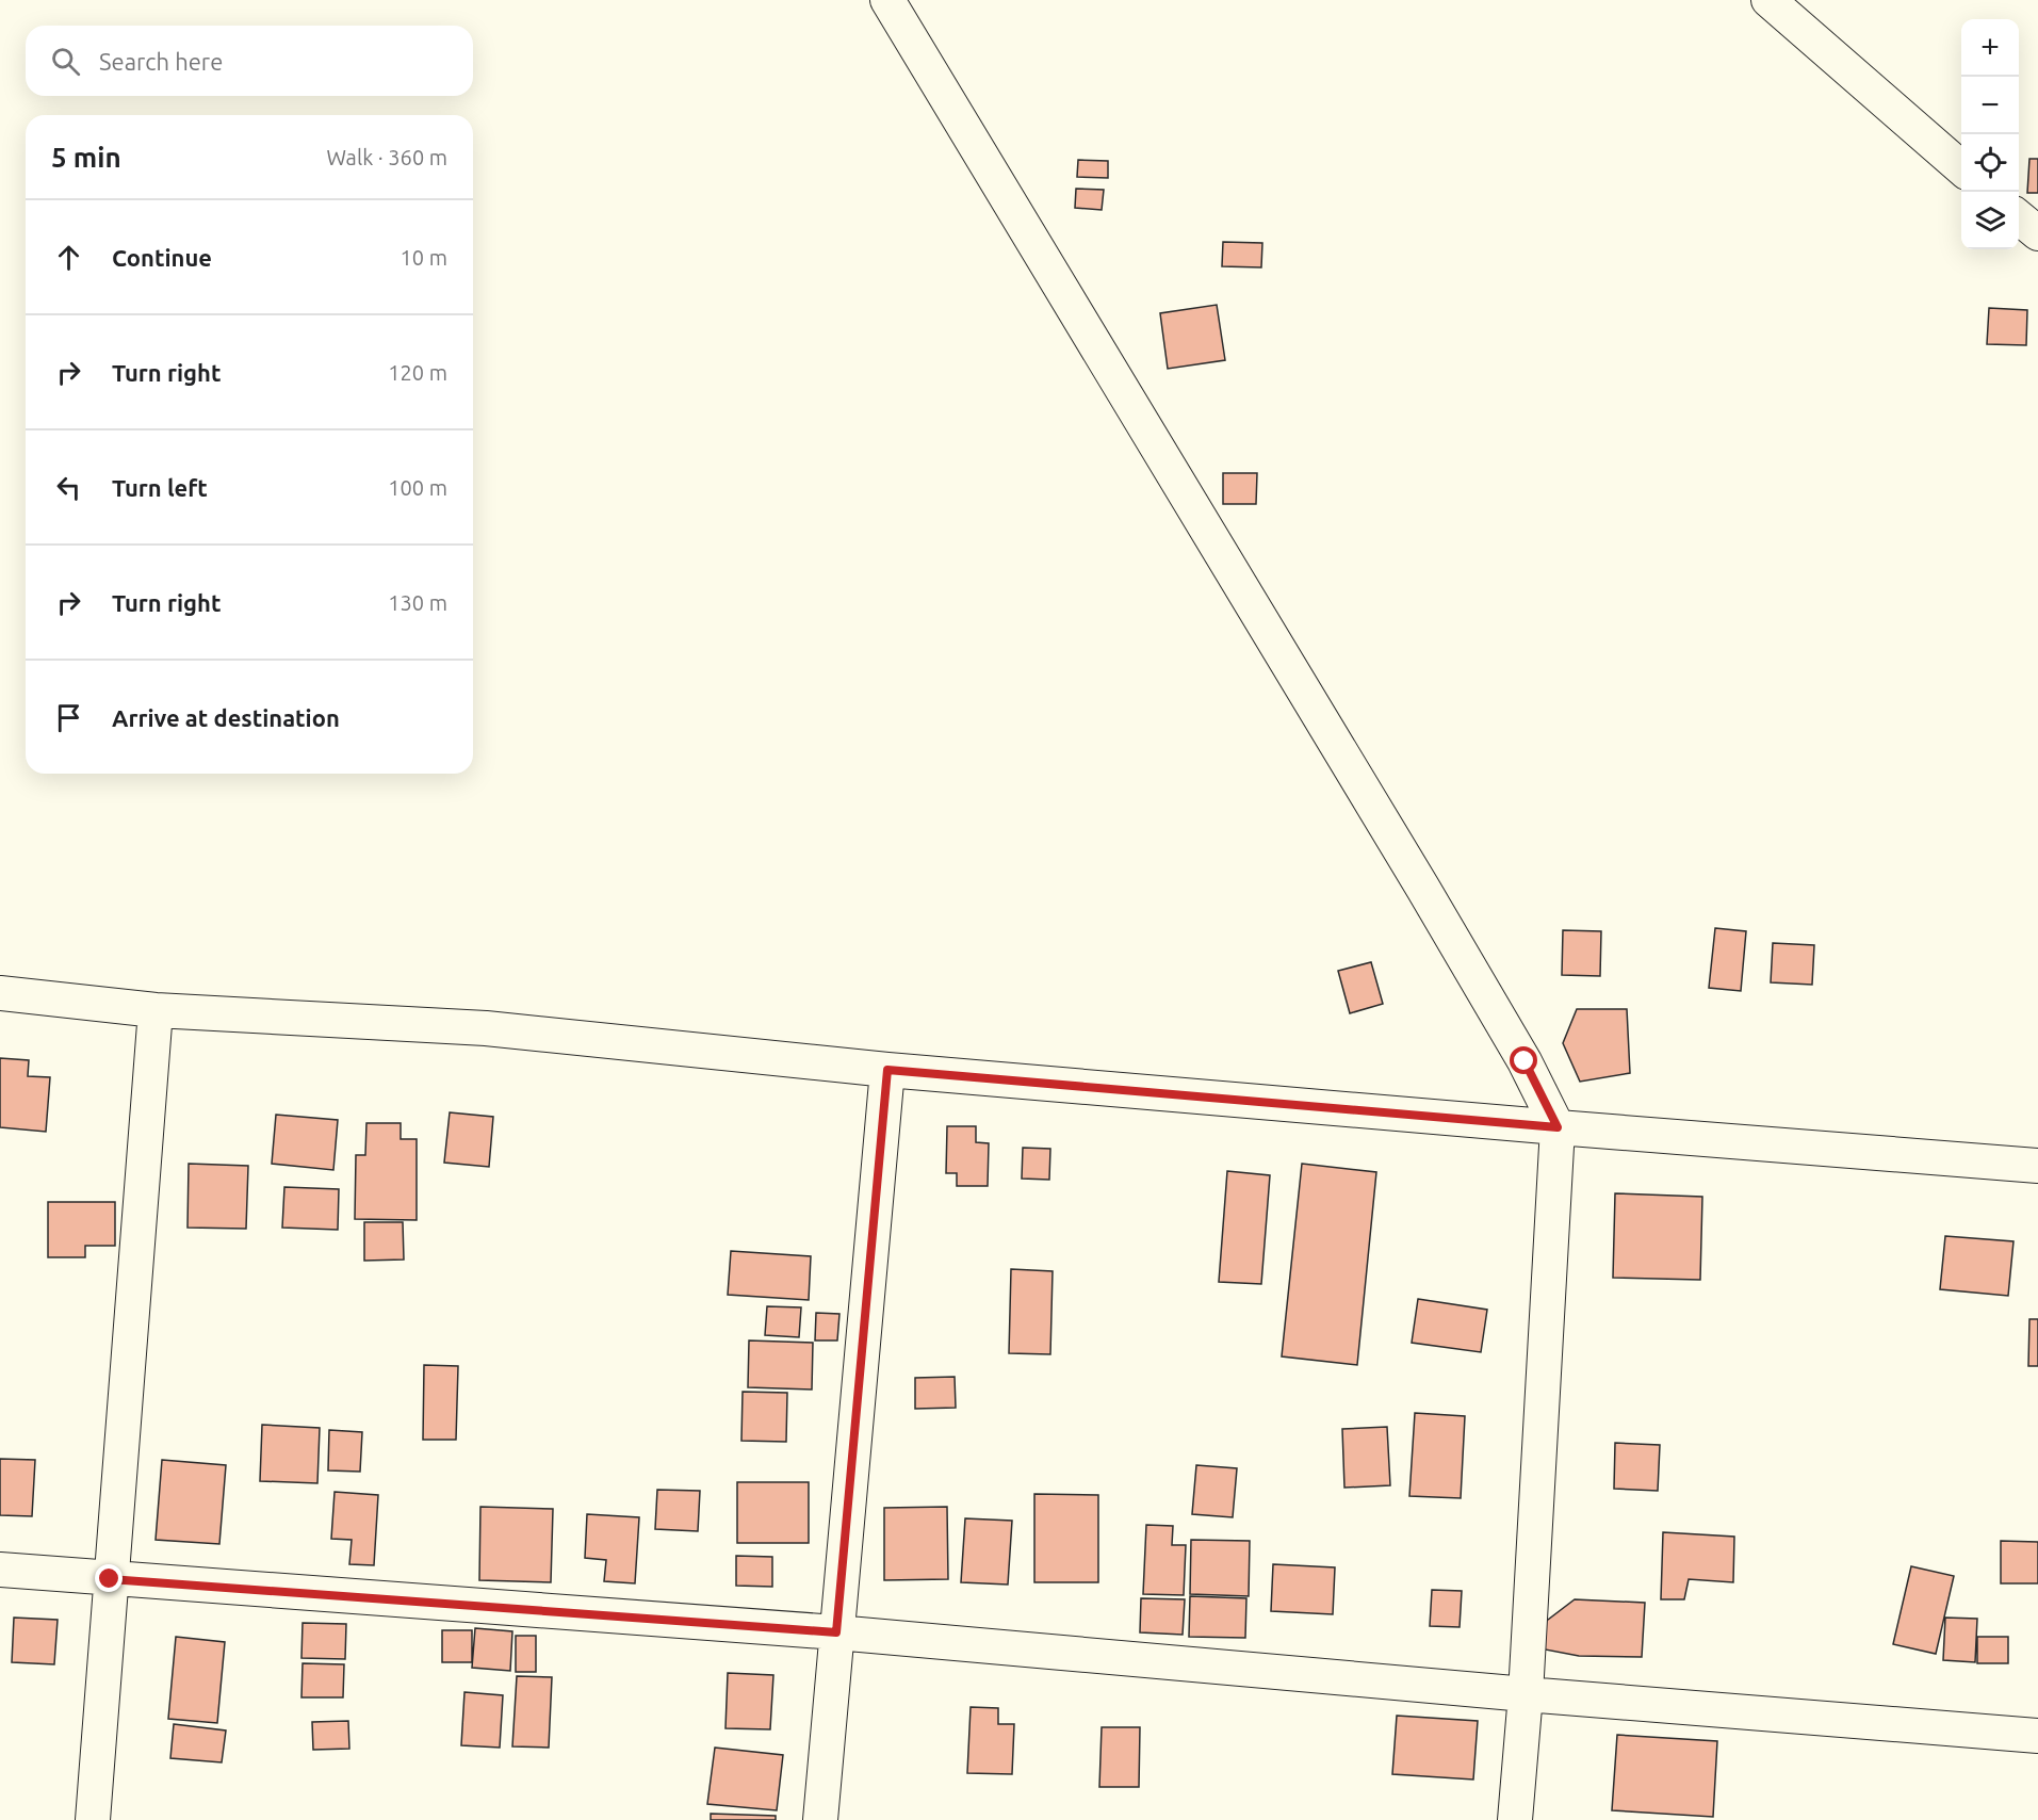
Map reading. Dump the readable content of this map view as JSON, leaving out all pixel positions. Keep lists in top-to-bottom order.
{
  "page": {
    "map_buttons": ["+", "−"],
    "search": "Search here",
    "heading": ["5 min", "Walk · 360 m"],
    "list": [
      ["Continue", "10 m"],
      ["Turn right", "120 m"],
      ["Turn left", "100 m"],
      ["Turn right", "130 m"],
      "Arrive at destination"
    ]
  }
}
